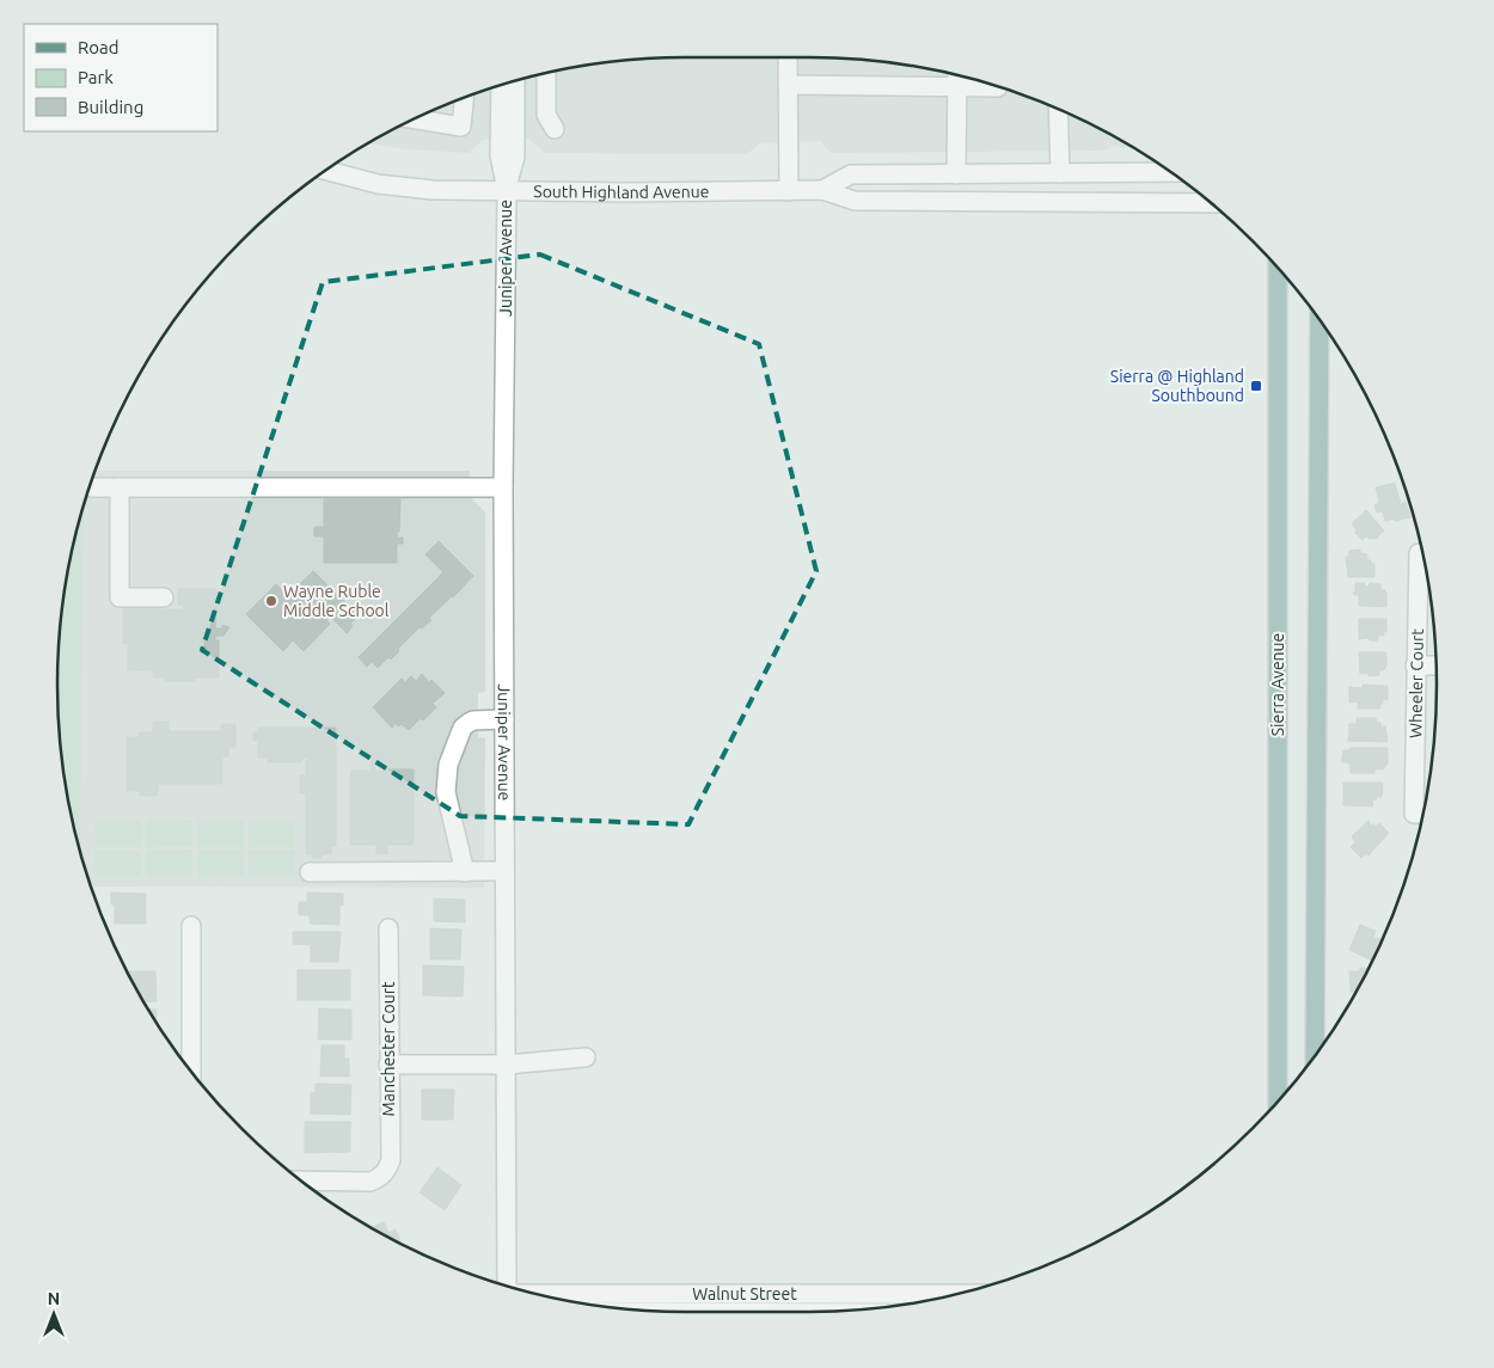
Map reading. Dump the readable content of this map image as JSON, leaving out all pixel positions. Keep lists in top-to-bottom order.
{
  "streets": {
    "main road": ["Sierra Avenue"],
    "street": [
      "South Highland Avenue",
      "Juniper Avenue",
      "Wheeler Court",
      "Manchester Court",
      "Walnut Street"
    ]
  },
  "crossings": [
    ["South Highland Avenue", "Juniper Avenue"]
  ],
  "places": {
    "transit": ["Sierra @ Highland Southbound"],
    "other": ["Wayne Ruble Middle School"]
  },
  "legend": ["Road", "Park", "Building"],
  "north": "top"
}
